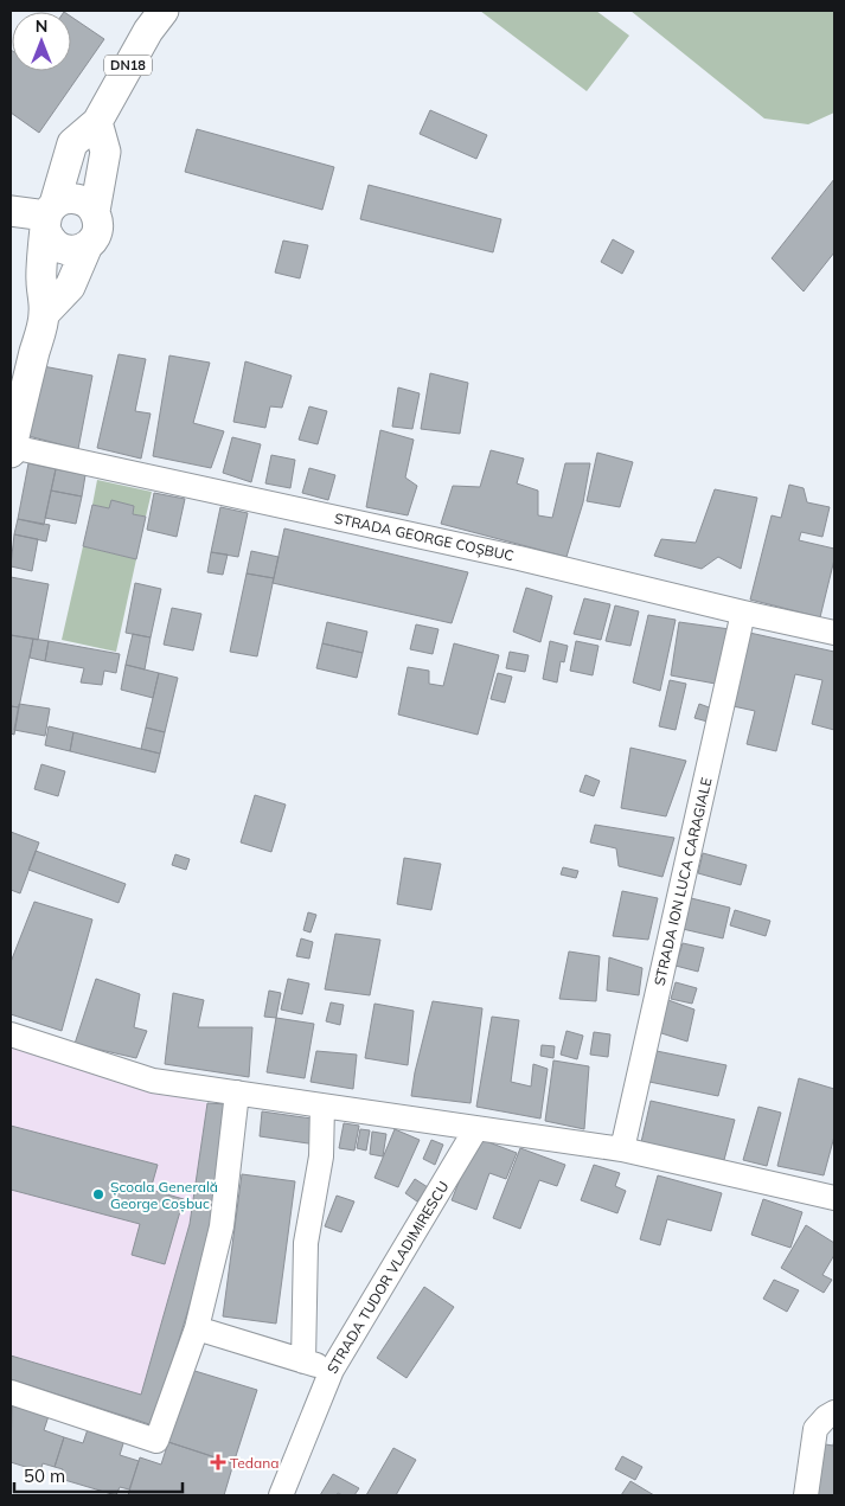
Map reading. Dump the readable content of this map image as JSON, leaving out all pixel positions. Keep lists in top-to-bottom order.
{
  "streets": {
    "main road": ["DN18"],
    "street": ["STRADA GEORGE COȘBUC", "STRADA ION LUCA CARAGIALE", "STRADA TUDOR VLADIMIRESCU"]
  },
  "crossings": [
    ["DN18", "STRADA GEORGE COȘBUC"],
    ["STRADA GEORGE COȘBUC", "STRADA ION LUCA CARAGIALE"]
  ],
  "places": {
    "other": ["Școala Generală George Coșbuc"],
    "health": ["Tedana"]
  },
  "scale_bar": "50 m",
  "north": "top"
}
